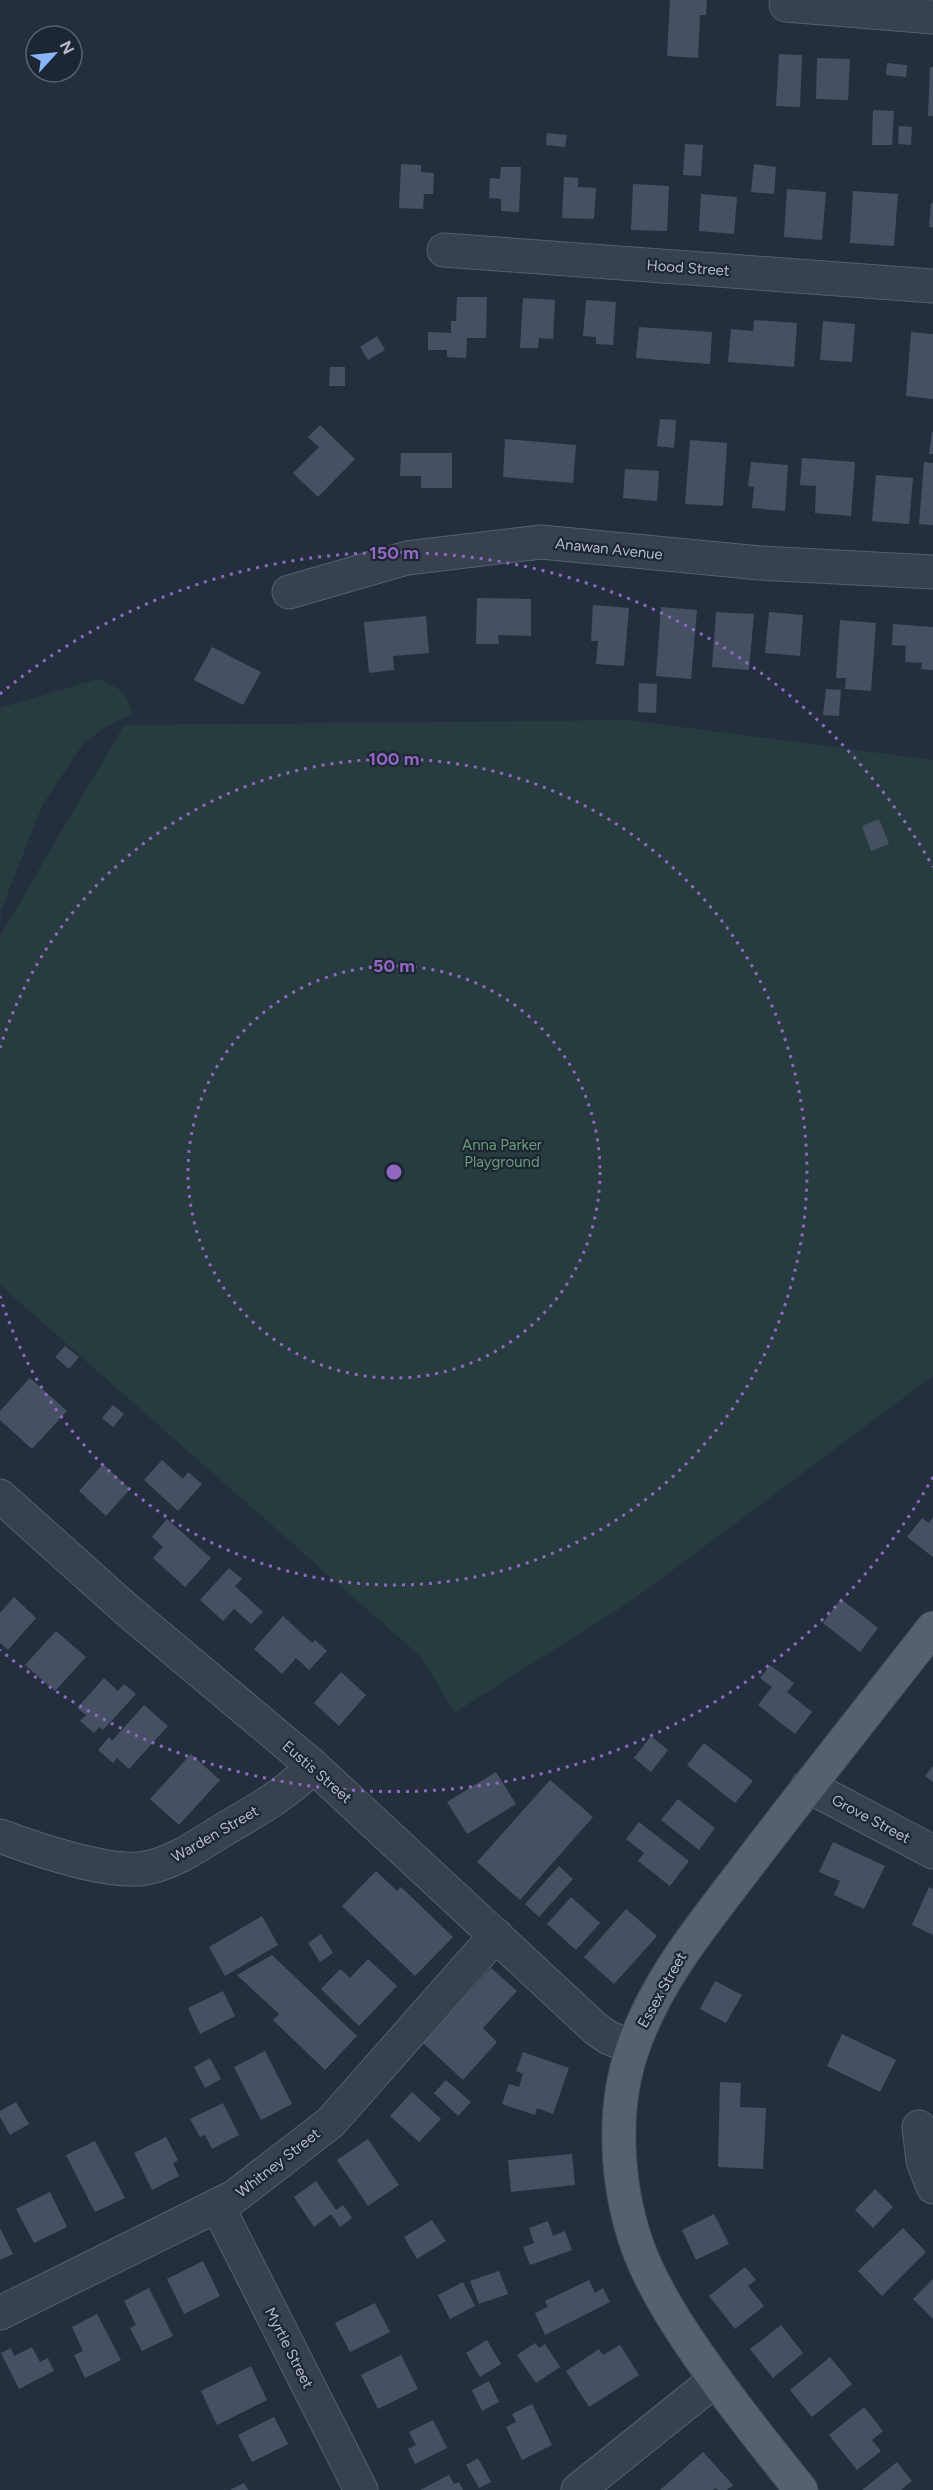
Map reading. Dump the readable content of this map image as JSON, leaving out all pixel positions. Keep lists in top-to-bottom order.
{
  "streets": {
    "main road": ["Essex Street"],
    "street": [
      "Hood Street",
      "Anawan Avenue",
      "Eustis Street",
      "Grove Street",
      "Warden Street",
      "Whitney Street",
      "Myrtle Street"
    ]
  },
  "crossings": [
    ["Eustis Street", "Warden Street"],
    ["Eustis Street", "Essex Street"],
    ["Eustis Street", "Whitney Street"],
    ["Grove Street", "Essex Street"],
    ["Whitney Street", "Myrtle Street"]
  ],
  "parks": ["Anna Parker Playground"],
  "north": "top right",
  "rings": ["150 m", "100 m", "50 m"]
}
